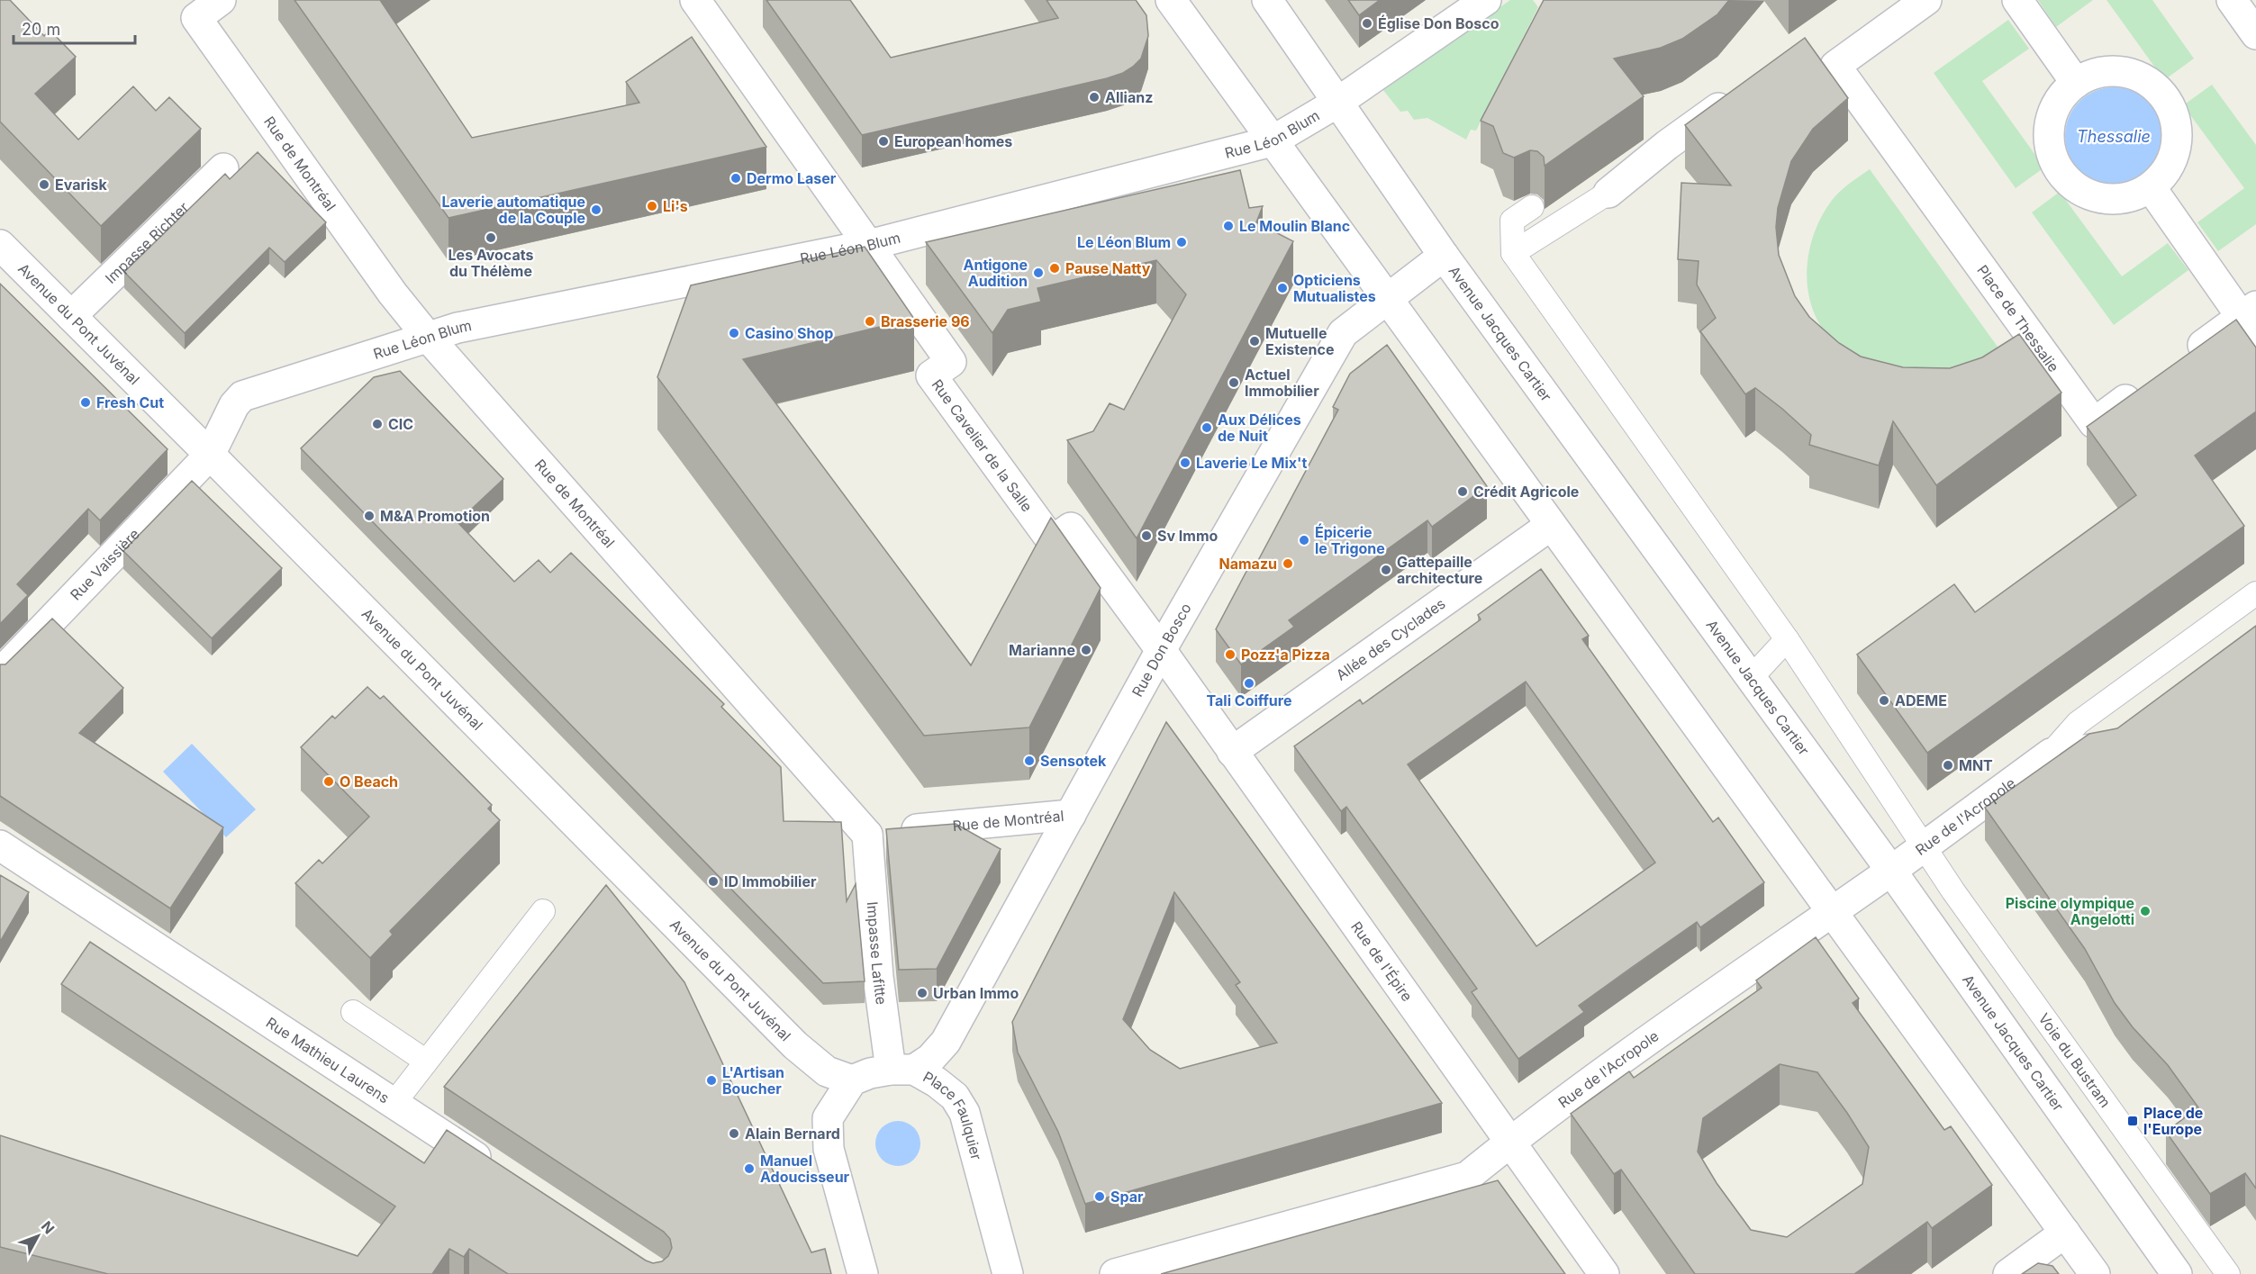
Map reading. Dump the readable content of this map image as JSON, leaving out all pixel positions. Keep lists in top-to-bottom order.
{
  "streets": {
    "street": [
      "Rue Léon Blum",
      "Rue de Montréal",
      "Impasse Richter",
      "Place de Thessalie",
      "Avenue du Pont Juvénal",
      "Avenue Jacques Cartier",
      "Rue Cavelier de la Salle",
      "Rue Vaissière",
      "Allée des Cyclades",
      "Rue Don Bosco",
      "Rue de l'Acropole",
      "Impasse Lafitte",
      "Rue de l'Épire",
      "Rue Mathieu Laurens",
      "Place Faulquier"
    ],
    "lane": ["Voie du Bustram"]
  },
  "crossings": [
    ["Rue Léon Blum", "Rue de Montréal"],
    ["Rue Léon Blum", "Avenue du Pont Juvénal"],
    ["Rue Léon Blum", "Avenue Jacques Cartier"],
    ["Rue Léon Blum", "Rue Cavelier de la Salle"],
    ["Rue Léon Blum", "Rue Vaissière"],
    ["Rue de Montréal", "Rue Don Bosco"],
    ["Rue de Montréal", "Impasse Lafitte"],
    ["Impasse Richter", "Avenue du Pont Juvénal"],
    ["Avenue du Pont Juvénal", "Rue Vaissière"],
    ["Avenue Jacques Cartier", "Rue Don Bosco"],
    ["Avenue Jacques Cartier", "Rue de l'Acropole"],
    ["Rue Cavelier de la Salle", "Rue Don Bosco"],
    ["Rue Cavelier de la Salle", "Rue de l'Épire"],
    ["Allée des Cyclades", "Rue de l'Épire"],
    ["Rue Don Bosco", "Impasse Lafitte"],
    ["Rue Don Bosco", "Rue de l'Épire"],
    ["Rue Don Bosco", "Place Faulquier"],
    ["Rue de l'Acropole", "Rue de l'Épire"],
    ["Rue de l'Acropole", "Voie du Bustram"],
    ["Impasse Lafitte", "Place Faulquier"]
  ],
  "water": ["Thessalie"],
  "places": {
    "other": [
      "Église Don Bosco",
      "Allianz",
      "European homes",
      "Dermo Laser",
      "Evarisk",
      "Li's",
      "Laverie automatique de la Couple",
      "Le Moulin Blanc",
      "Les Avocats du Thélème",
      "Le Léon Blum",
      "Pause Natty",
      "Antigone Audition",
      "Opticiens Mutualistes",
      "Brasserie 96",
      "Casino Shop",
      "Mutuelle Existence",
      "Actuel Immobilier",
      "Fresh Cut",
      "CIC",
      "Aux Délices de Nuit",
      "Laverie Le Mix't",
      "Crédit Agricole",
      "M&A Promotion",
      "Sv Immo",
      "Épicerie le Trigone",
      "Namazu",
      "Gattepaille architecture",
      "Marianne",
      "Pozz'a Pizza",
      "Tali Coiffure",
      "ADEME",
      "Sensotek",
      "MNT",
      "O Beach",
      "ID Immobilier",
      "Piscine olympique Angelotti",
      "Urban Immo",
      "L'Artisan Boucher",
      "Alain Bernard",
      "Manuel Adoucisseur",
      "Spar"
    ],
    "transit": ["Place de l'Europe"]
  },
  "scale_bar": "20 m",
  "north": "top right"
}
